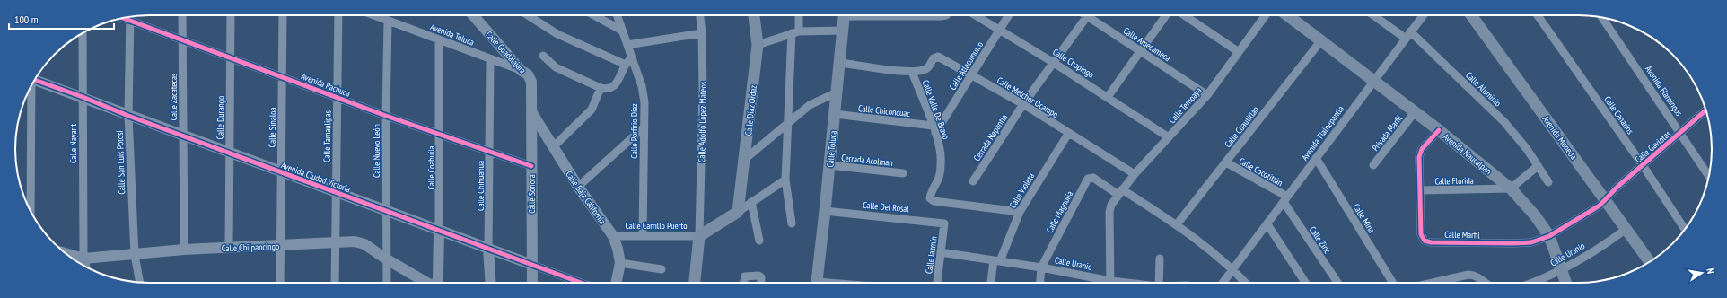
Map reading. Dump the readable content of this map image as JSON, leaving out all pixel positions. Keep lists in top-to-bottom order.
{
  "streets": {
    "main road": [
      "Calle Díaz Ordaz",
      "Calle Adolfo López Mateos",
      "Avenida Moneda",
      "Calle Toluca",
      "Avenida Naucalpan"
    ],
    "street": [
      "Avenida Toluca",
      "Calle Amecameca",
      "Calle Guadalajara",
      "Calle Chapingo",
      "Calle Atlacomulco",
      "Avenida Pachuca",
      "Calle Aluminio",
      "Avenida Flamingos",
      "Calle Zacatecas",
      "Calle Melchor Ocampo",
      "Calle Temoaya",
      "Calle Valle De Bravo",
      "Calle Chiconcuac",
      "Calle Canarios",
      "Calle Durango",
      "Calle Cuautitlán",
      "Calle Sinaloa",
      "Calle Porfirio Díaz",
      "Avenida Tlalnepantla",
      "Privada Marfil",
      "Calle Tamaulipas",
      "Cerrada Nepantla",
      "Calle Nayarit",
      "Calle Gaviotas",
      "Calle Nuevo León",
      "Cerrada Acolman",
      "Calle San Luis Potosí",
      "Calle Coahuila",
      "Calle Cocotitlán",
      "Avenida Ciudad Victoria",
      "Calle Florida",
      "Calle Chihuahua",
      "Calle Violeta",
      "Calle Sonora",
      "Calle Baja California",
      "Calle Del Rosal",
      "Calle Magnolia",
      "Calle Mina",
      "Calle Carrillo Puerto",
      "Calle Marfil",
      "Calle Zinc",
      "Calle Chilpancingo",
      "Calle Uranio",
      "Calle Jazmín"
    ]
  },
  "crossings": [
    ["Avenida Toluca", "Calle Guadalajara"],
    ["Avenida Toluca", "Calle Nuevo León"],
    ["Avenida Toluca", "Calle Coahuila"],
    ["Avenida Toluca", "Calle Chihuahua"],
    ["Calle Amecameca", "Calle Temoaya"],
    ["Calle Amecameca", "Cerrada Nepantla"],
    ["Calle Guadalajara", "Calle Sonora"],
    ["Calle Chapingo", "Calle Atlacomulco"],
    ["Calle Chapingo", "Calle Temoaya"],
    ["Calle Chapingo", "Cerrada Nepantla"],
    ["Calle Atlacomulco", "Calle Melchor Ocampo"],
    ["Calle Atlacomulco", "Calle Valle De Bravo"],
    ["Calle Atlacomulco", "Calle Chiconcuac"],
    ["Avenida Pachuca", "Calle Zacatecas"],
    ["Avenida Pachuca", "Calle Durango"],
    ["Avenida Pachuca", "Calle Sinaloa"],
    ["Avenida Pachuca", "Calle Tamaulipas"],
    ["Avenida Pachuca", "Calle Nuevo León"],
    ["Avenida Pachuca", "Calle San Luis Potosí"],
    ["Avenida Pachuca", "Calle Coahuila"],
    ["Avenida Pachuca", "Calle Chihuahua"],
    ["Avenida Pachuca", "Calle Sonora"],
    ["Calle Aluminio", "Avenida Tlalnepantla"],
    ["Avenida Flamingos", "Calle Gaviotas"],
    ["Calle Zacatecas", "Avenida Ciudad Victoria"],
    ["Calle Zacatecas", "Calle Chilpancingo"],
    ["Calle Melchor Ocampo", "Calle Temoaya"],
    ["Calle Melchor Ocampo", "Calle Valle De Bravo"],
    ["Calle Melchor Ocampo", "Cerrada Nepantla"],
    ["Calle Melchor Ocampo", "Calle Violeta"],
    ["Calle Temoaya", "Calle Magnolia"],
    ["Calle Valle De Bravo", "Calle Chiconcuac"],
    ["Calle Valle De Bravo", "Calle Toluca"],
    ["Calle Valle De Bravo", "Calle Violeta"],
    ["Calle Chiconcuac", "Calle Toluca"],
    ["Calle Canarios", "Calle Gaviotas"],
    ["Calle Durango", "Avenida Ciudad Victoria"],
    ["Calle Durango", "Calle Chilpancingo"],
    ["Calle Adolfo López Mateos", "Calle Carrillo Puerto"],
    ["Calle Cuautitlán", "Avenida Naucalpan"],
    ["Calle Cuautitlán", "Calle Cocotitlán"],
    ["Calle Sinaloa", "Avenida Ciudad Victoria"],
    ["Calle Sinaloa", "Calle Chilpancingo"],
    ["Calle Porfirio Díaz", "Calle Carrillo Puerto"],
    ["Avenida Tlalnepantla", "Avenida Naucalpan"],
    ["Avenida Tlalnepantla", "Calle Cocotitlán"],
    ["Avenida Tlalnepantla", "Calle Mina"],
    ["Avenida Tlalnepantla", "Calle Zinc"],
    ["Privada Marfil", "Avenida Naucalpan"],
    ["Calle Tamaulipas", "Avenida Ciudad Victoria"],
    ["Calle Tamaulipas", "Calle Chilpancingo"],
    ["Avenida Moneda", "Calle Gaviotas"],
    ["Avenida Moneda", "Calle Marfil"],
    ["Avenida Moneda", "Calle Uranio"],
    ["Calle Nayarit", "Avenida Ciudad Victoria"],
    ["Calle Nayarit", "Calle Chilpancingo"],
    ["Calle Gaviotas", "Calle Marfil"],
    ["Calle Toluca", "Cerrada Acolman"],
    ["Calle Toluca", "Calle Del Rosal"],
    ["Calle Nuevo León", "Avenida Ciudad Victoria"],
    ["Calle Nuevo León", "Calle Chilpancingo"],
    ["Avenida Naucalpan", "Calle Florida"],
    ["Avenida Naucalpan", "Calle Marfil"],
    ["Avenida Naucalpan", "Calle Uranio"],
    ["Calle San Luis Potosí", "Avenida Ciudad Victoria"],
    ["Calle San Luis Potosí", "Calle Chilpancingo"],
    ["Calle Coahuila", "Avenida Ciudad Victoria"],
    ["Calle Cocotitlán", "Calle Zinc"],
    ["Avenida Ciudad Victoria", "Calle Chihuahua"],
    ["Avenida Ciudad Victoria", "Calle Sonora"],
    ["Calle Florida", "Calle Marfil"],
    ["Calle Violeta", "Calle Uranio"],
    ["Calle Sonora", "Calle Baja California"],
    ["Calle Baja California", "Calle Carrillo Puerto"],
    ["Calle Del Rosal", "Calle Jazmín"],
    ["Calle Magnolia", "Calle Uranio"],
    ["Calle Uranio", "Calle Jazmín"]
  ],
  "scale_bar": "100 m",
  "north": "right"
}
